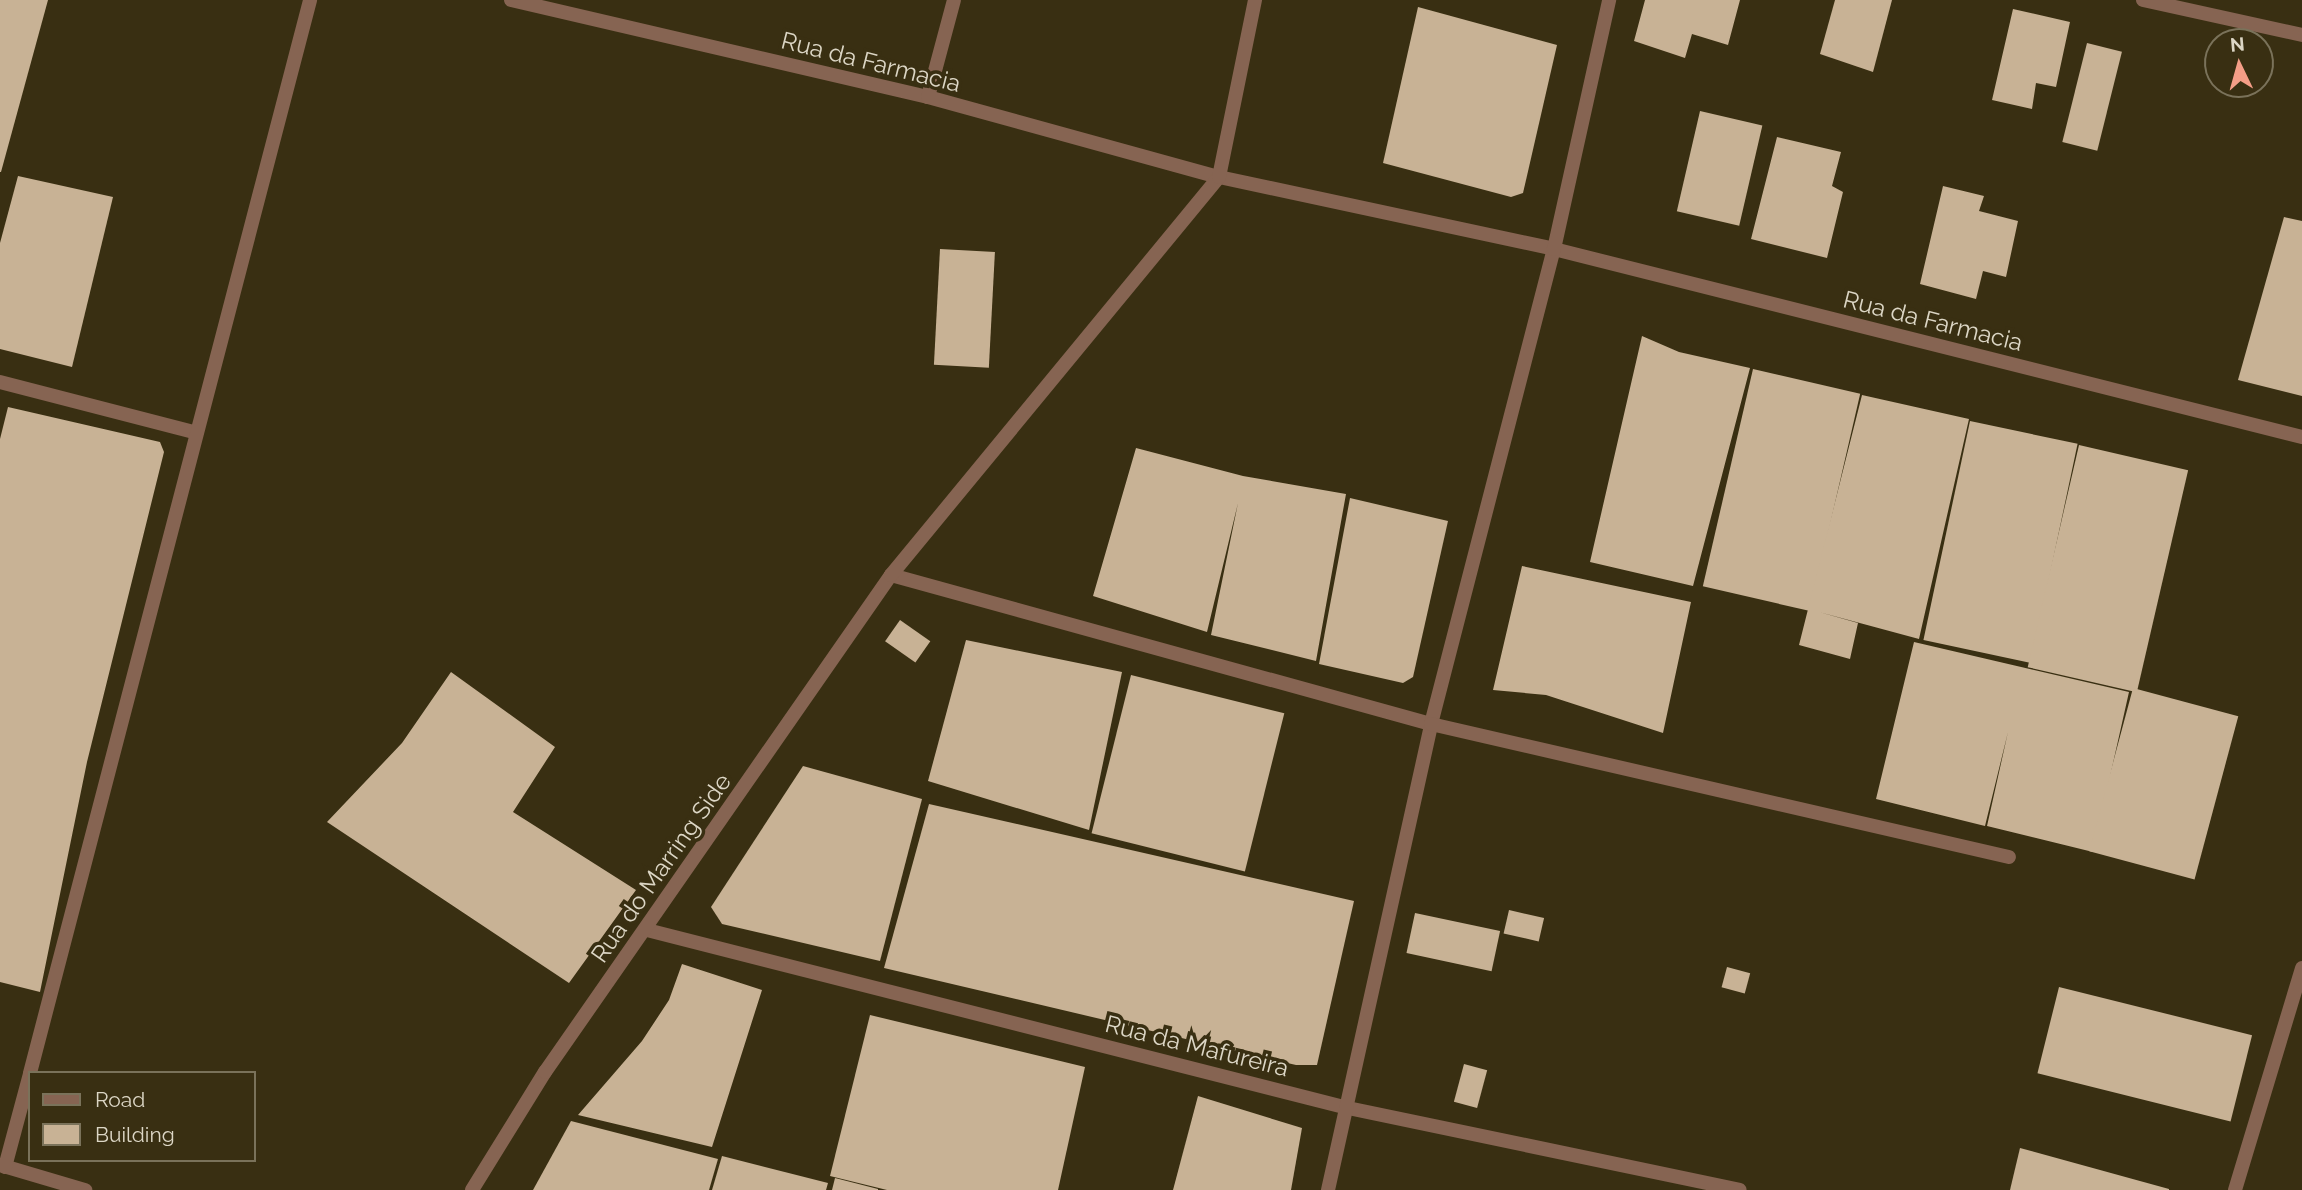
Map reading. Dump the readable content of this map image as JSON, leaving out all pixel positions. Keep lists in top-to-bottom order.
{
  "streets": {
    "street": ["Rua da Farmacia", "Rua do Marring Side", "Rua da Mafureira"]
  },
  "crossings": [
    ["Rua da Farmacia", "Rua do Marring Side"],
    ["Rua do Marring Side", "Rua da Mafureira"]
  ],
  "legend": ["Road", "Building"],
  "north": "top"
}
